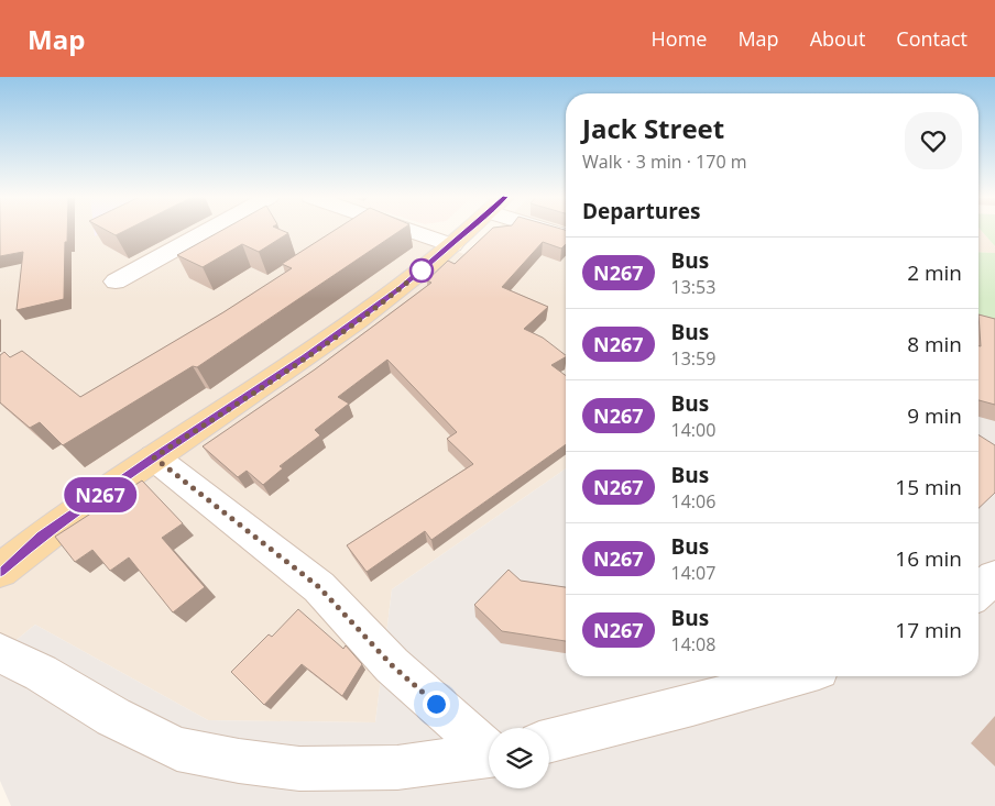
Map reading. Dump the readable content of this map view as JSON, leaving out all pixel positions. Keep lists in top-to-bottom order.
{
  "lines": ["bus line N267"],
  "page": {
    "header": "Map",
    "nav": [
      "Home",
      "Map",
      "About",
      "Contact"
    ],
    "on_map": "N267",
    "heading": [
      ["Jack Street", "Walk · 3 min · 170 m"],
      "Departures"
    ],
    "list": [
      {
        "mark": "N267",
        "name": "Bus",
        "note": "13:53",
        "value": "2 min"
      },
      {
        "mark": "N267",
        "name": "Bus",
        "note": "13:59",
        "value": "8 min"
      },
      {
        "mark": "N267",
        "name": "Bus",
        "note": "14:00",
        "value": "9 min"
      },
      {
        "mark": "N267",
        "name": "Bus",
        "note": "14:06",
        "value": "15 min"
      },
      {
        "mark": "N267",
        "name": "Bus",
        "note": "14:07",
        "value": "16 min"
      },
      {
        "mark": "N267",
        "name": "Bus",
        "note": "14:08",
        "value": "17 min"
      }
    ]
  }
}
